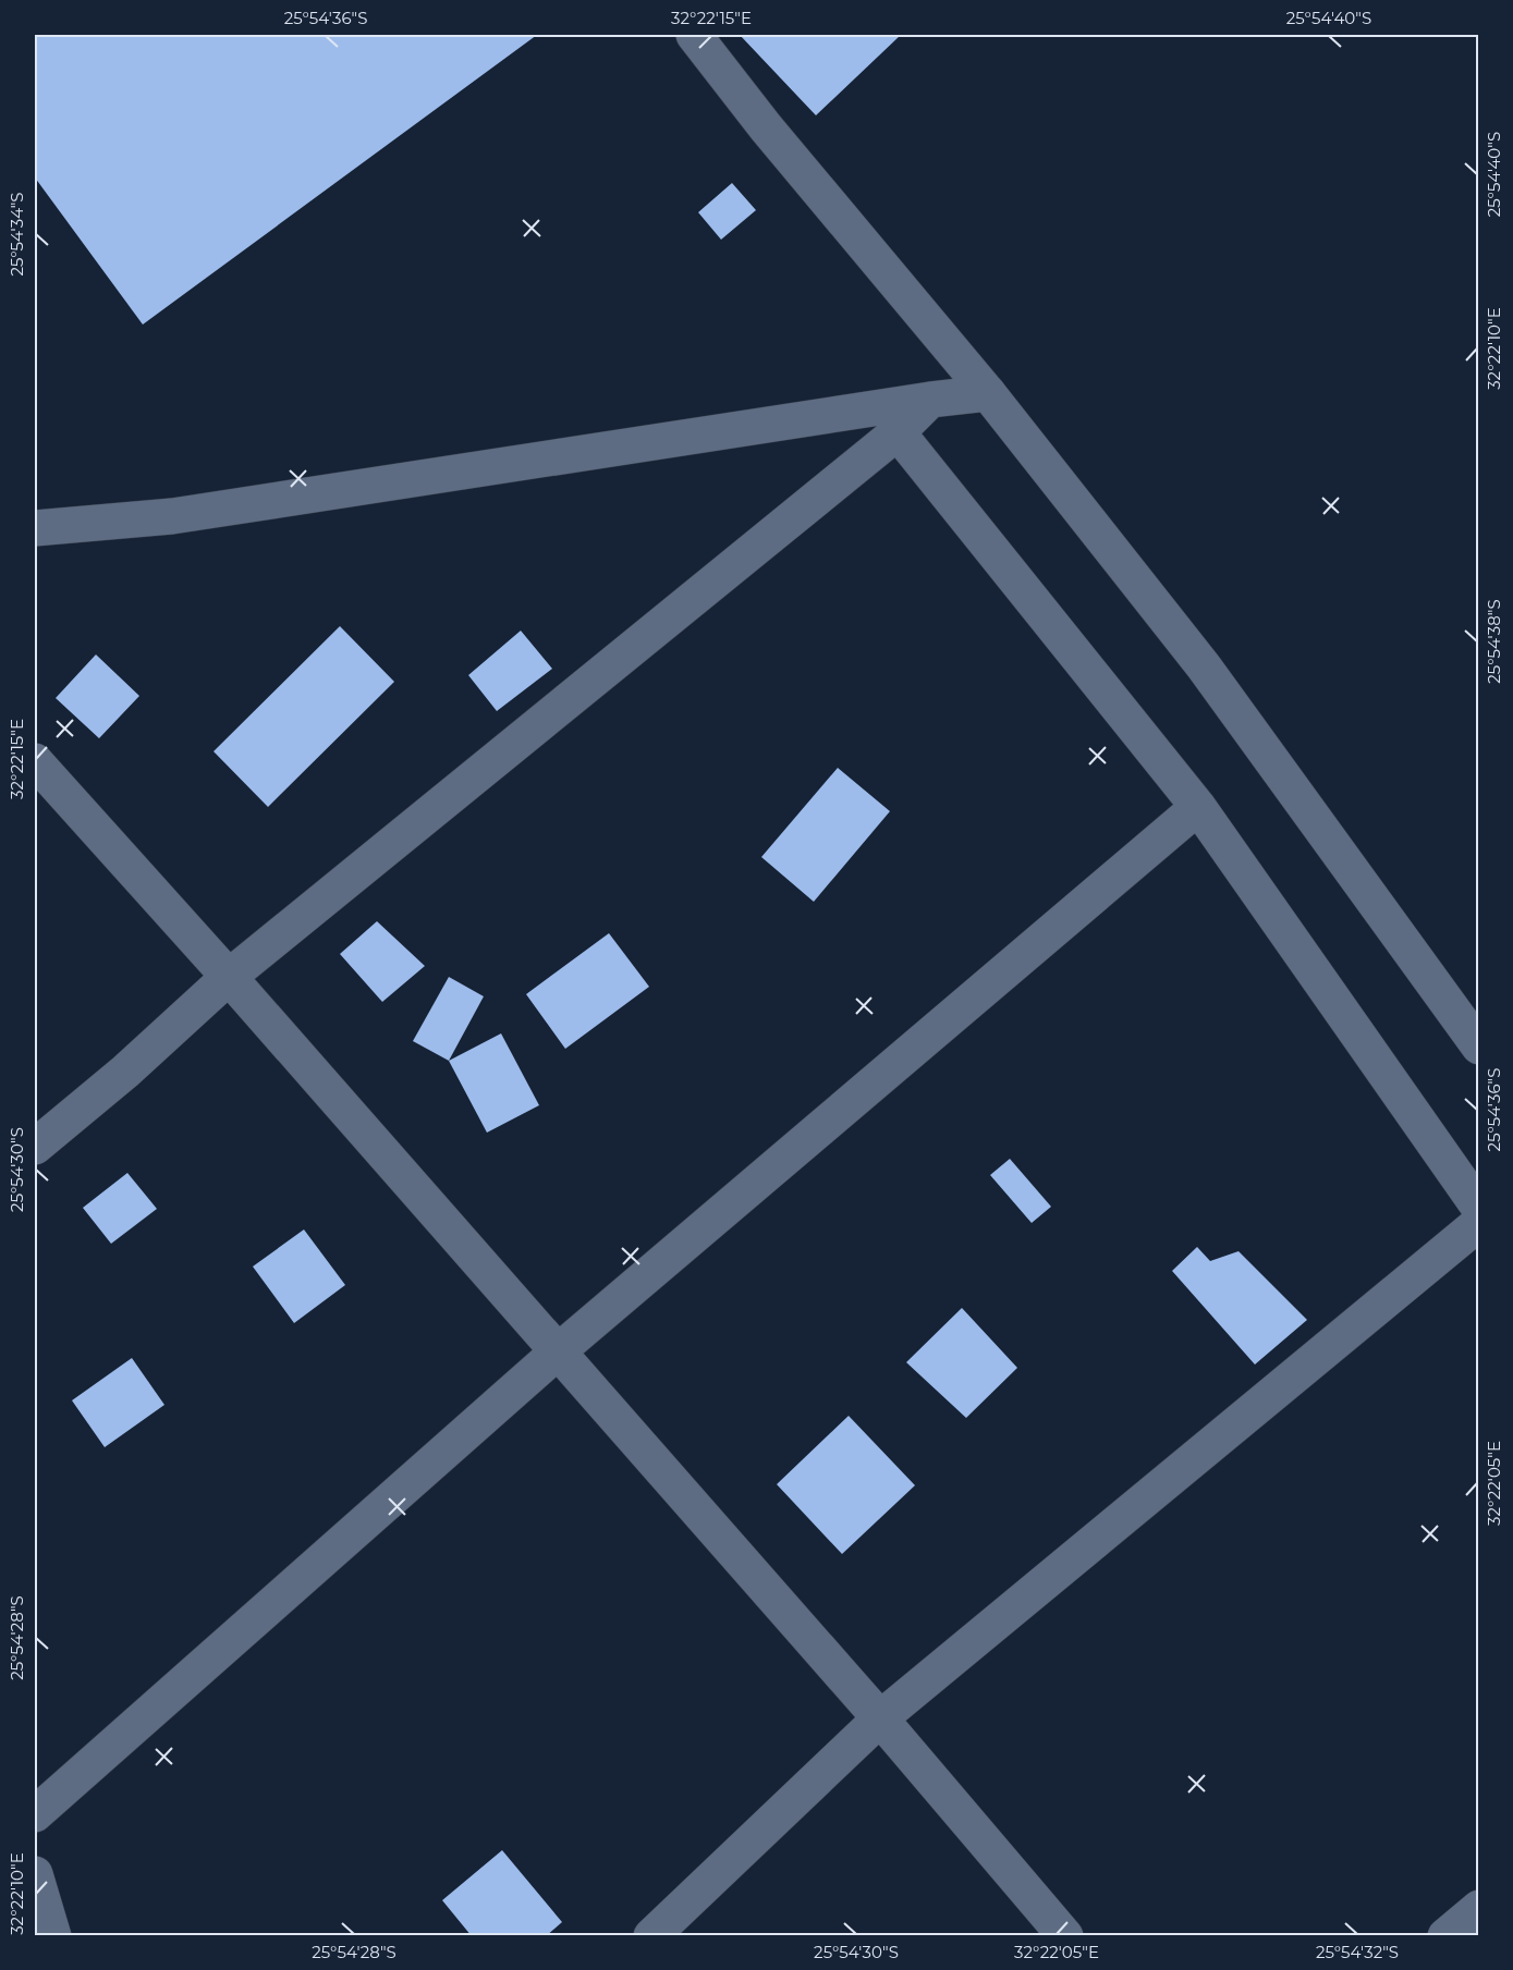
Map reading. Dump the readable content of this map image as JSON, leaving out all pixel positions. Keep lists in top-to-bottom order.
{
  "coordinates": [
    "25°54'36\"S",
    "32°22'15\"E",
    "25°54'40\"S",
    "25°54'34\"S",
    "32°22'10\"E",
    "25°54'38\"S",
    "25°54'30\"S",
    "32°22'05\"E",
    "25°54'28\"S",
    "25°54'32\"S"
  ]
}
